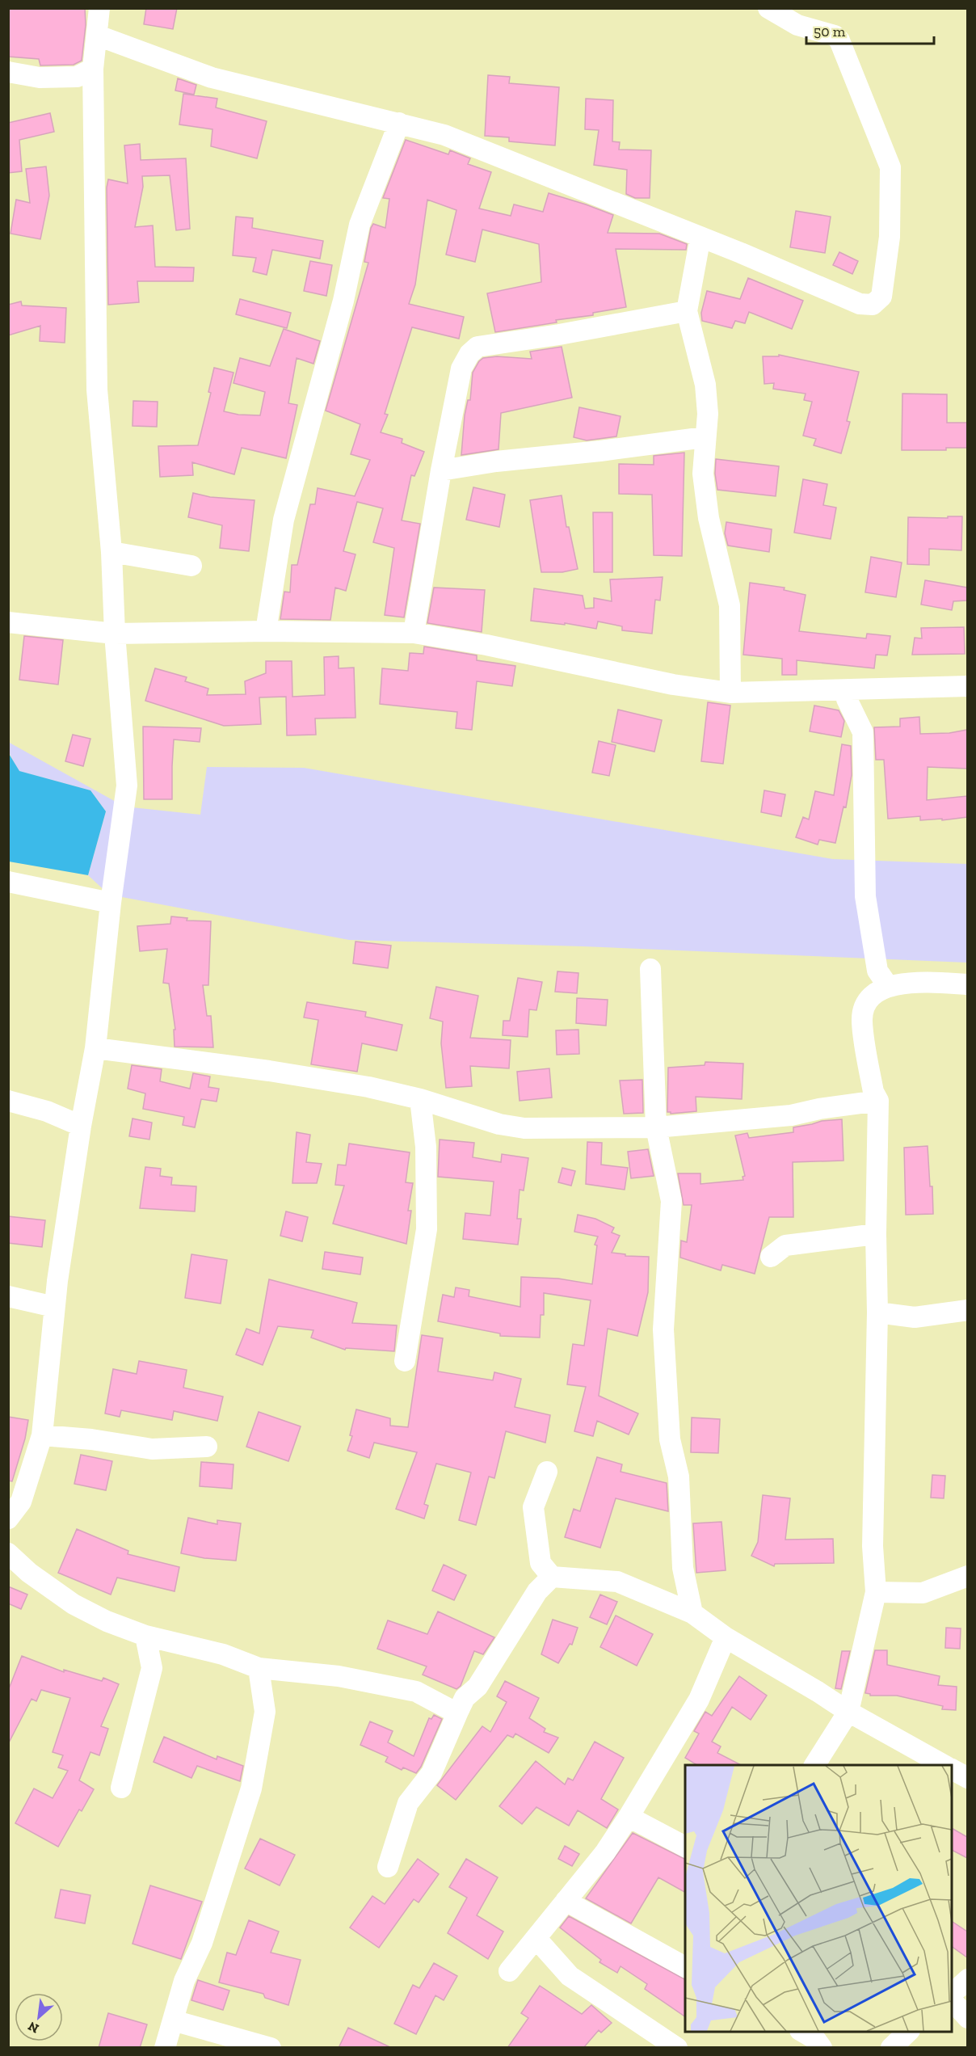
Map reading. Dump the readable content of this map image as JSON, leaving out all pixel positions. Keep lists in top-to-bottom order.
{
  "scale_bar": "50 m",
  "north": "bottom left"
}
